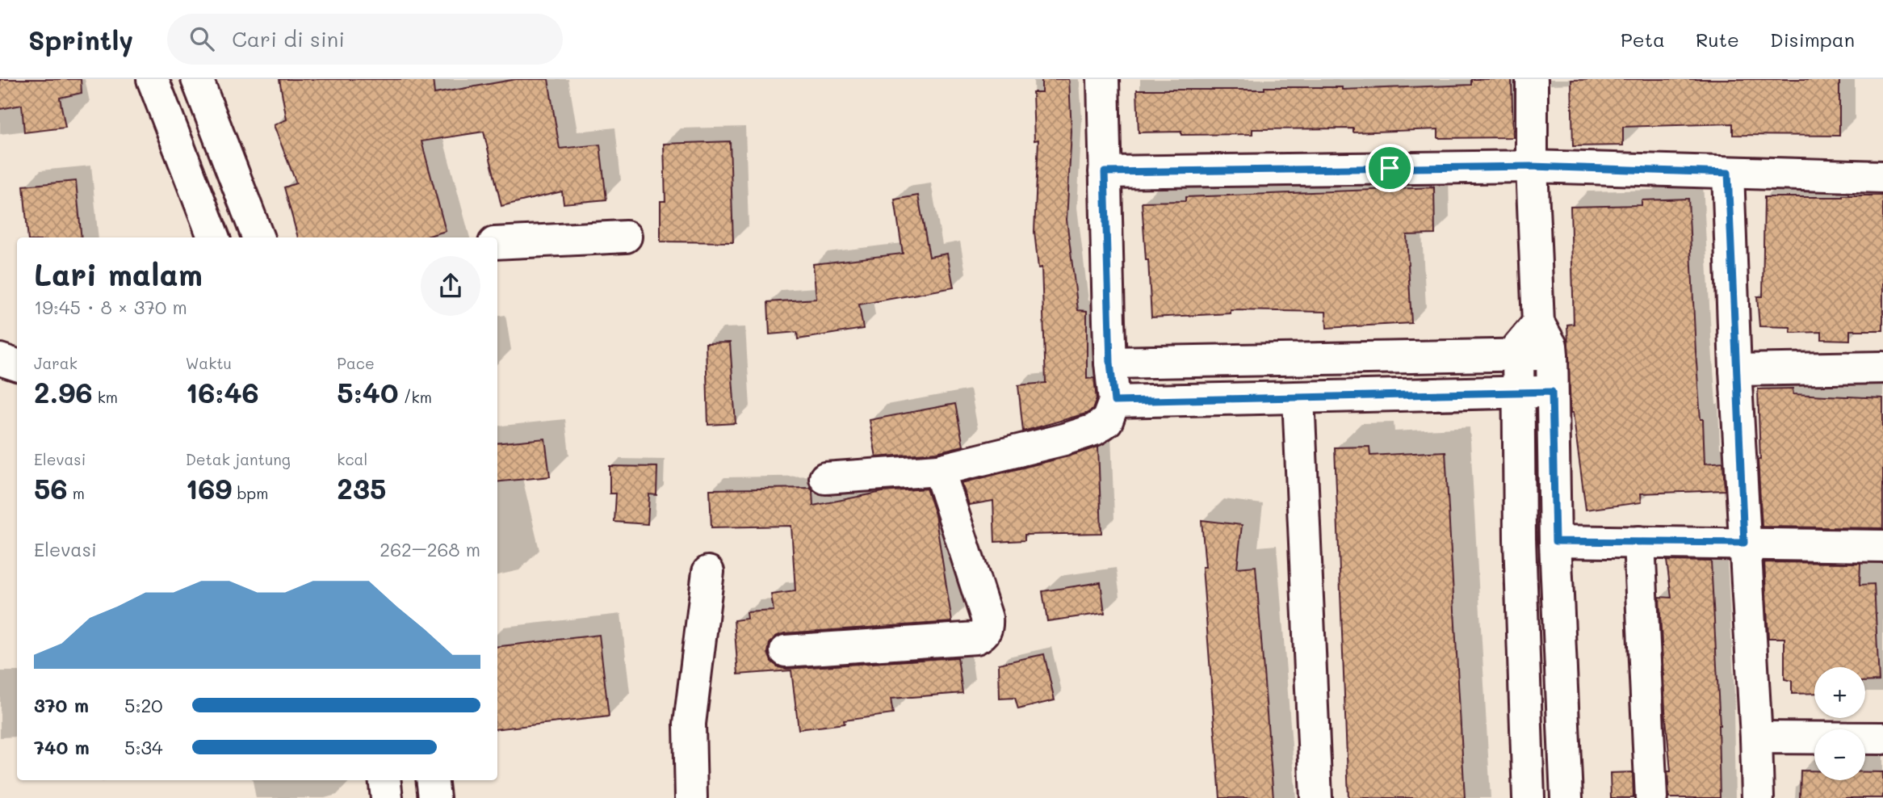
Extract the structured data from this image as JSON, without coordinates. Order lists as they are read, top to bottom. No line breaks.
{"page":{"header":"Sprintly","search":"Cari di sini","nav":["Peta","Rute","Disimpan"],"heading":["Lari malam","19:45 · 8 × 370 m"],"stats":[["Jarak","2.96 km"],["Waktu","16:46"],["Pace","5:40 /km"],["Elevasi","56 m"],["Detak jantung","169 bpm"],["kcal","235"]],"chart":["Elevasi","262–268 m"],"map_buttons":["+","−"],"list":[{"name":"370 m","note":"5:20"},{"name":"740 m","note":"5:34"}]}}
